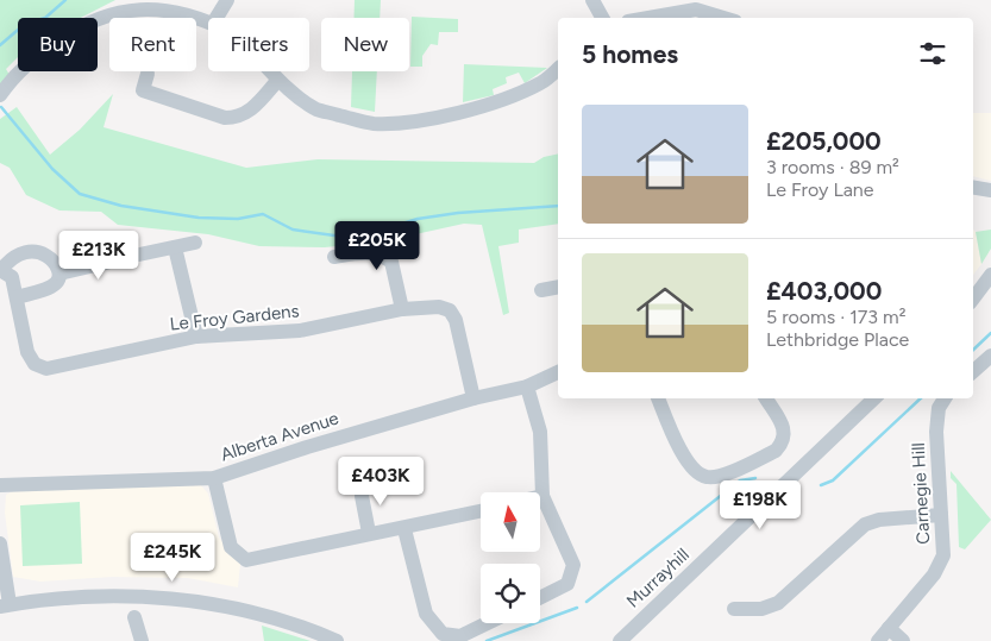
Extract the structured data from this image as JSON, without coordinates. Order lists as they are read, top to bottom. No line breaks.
{"streets":{"street":["Le Froy Gardens","Alberta Avenue","Carnegie Hill","Murrayhill"]},"crossings":[["Le Froy Gardens","Alberta Avenue"]],"north":"top","page":{"chip":["Buy","Rent","Filters","New"],"heading":"5 homes","list":[{"name":"£205,000","note":"3 rooms · 89 m² · Le Froy Lane"},{"name":"£403,000","note":"5 rooms · 173 m² · Lethbridge Place"}],"price":["£205K","£213K","£403K","£198K","£245K"]}}
